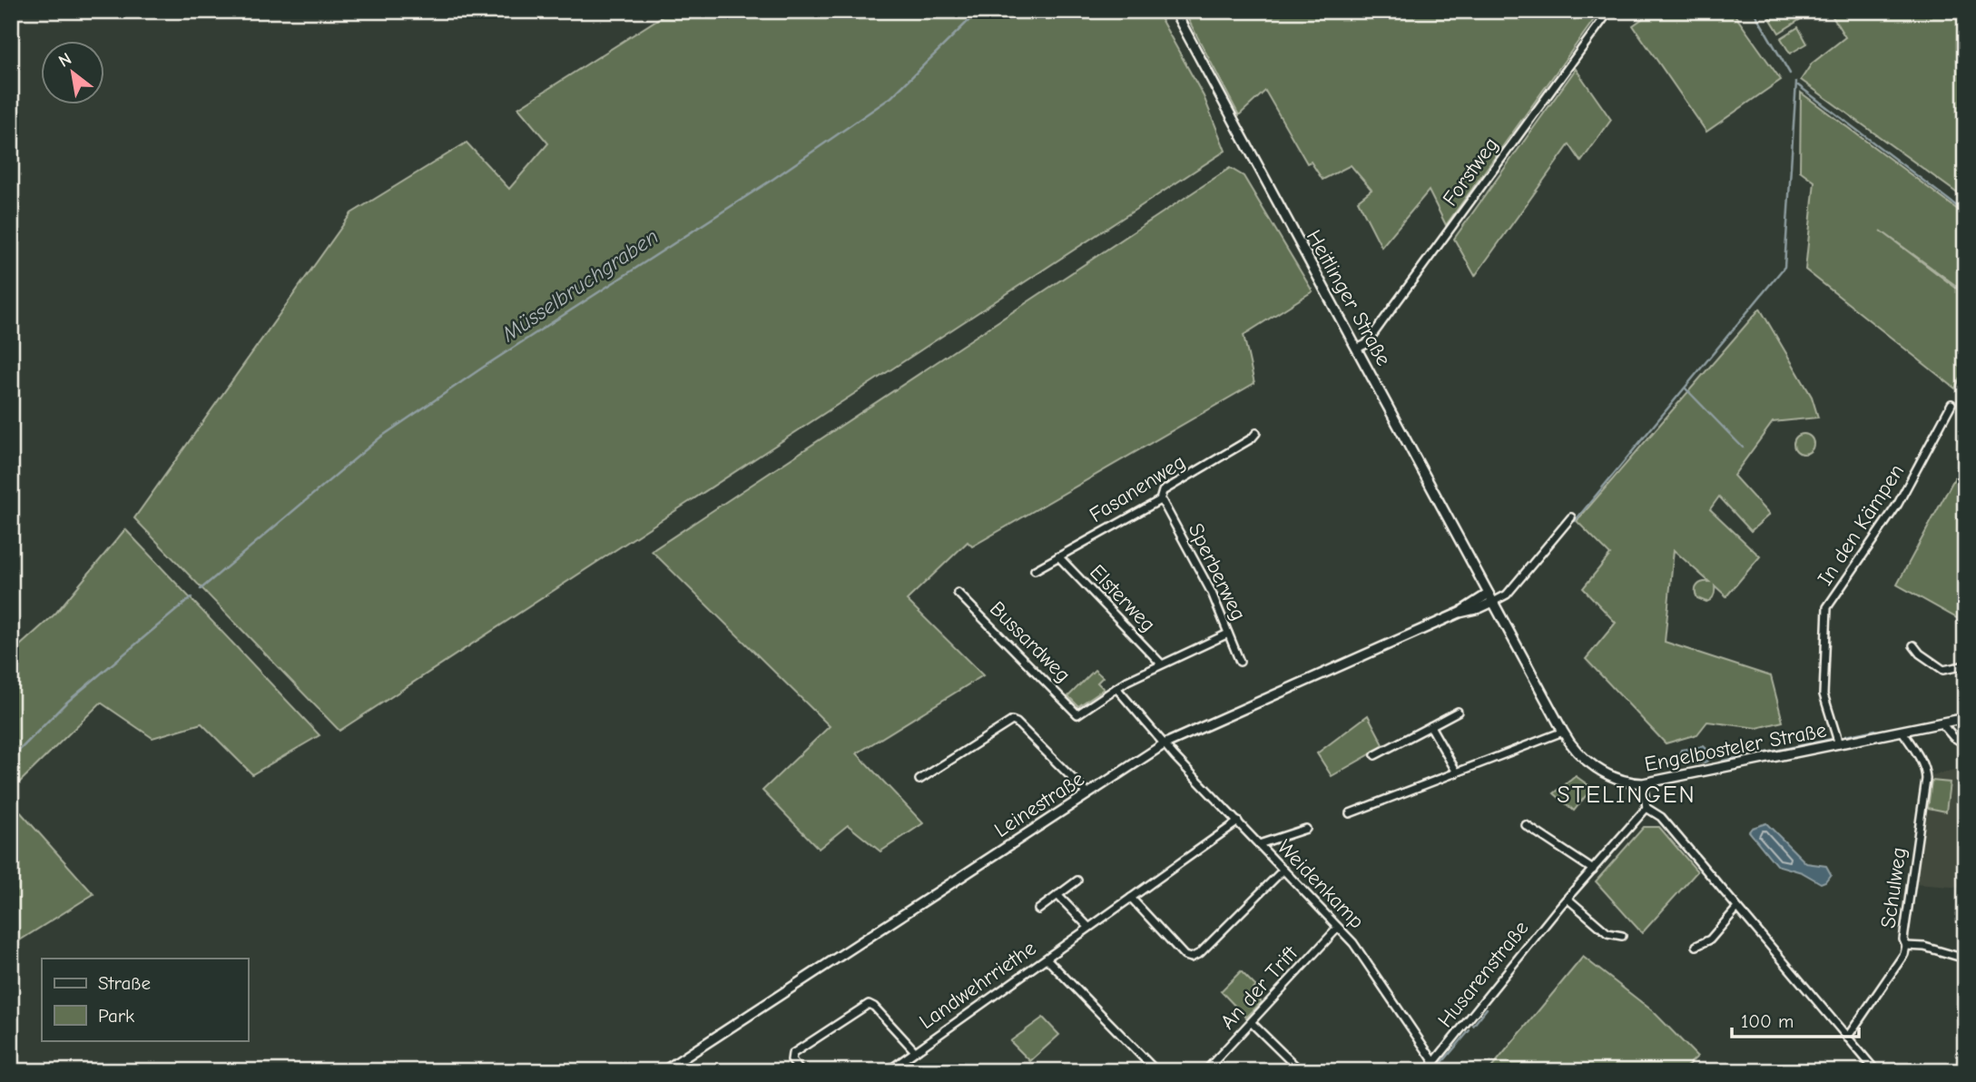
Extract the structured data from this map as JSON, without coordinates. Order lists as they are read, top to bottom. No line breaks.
{"streets":{"street":["Forstweg","Heitlinger Straße","Fasanenweg","In den Kämpen","Sperberweg","Elsterweg","Bussardweg","Engelbosteler Straße","Leinestraße","Weidenkamp","Schulweg","Husarenstraße","Landwehrriethe","An der Trift"]},"crossings":[["Forstweg","Heitlinger Straße"],["Heitlinger Straße","Engelbosteler Straße"],["Heitlinger Straße","Leinestraße"],["Fasanenweg","Sperberweg"],["Fasanenweg","Elsterweg"],["In den Kämpen","Engelbosteler Straße"],["Bussardweg","Weidenkamp"],["Engelbosteler Straße","Leinestraße"],["Engelbosteler Straße","Schulweg"],["Leinestraße","Weidenkamp"],["Weidenkamp","Husarenstraße"],["Weidenkamp","Landwehrriethe"],["Weidenkamp","An der Trift"]],"districts":["STELINGEN"],"water":["Müsselbruchgraben"],"legend":["Straße","Park"],"scale_bar":"100 m","north":"top left"}
